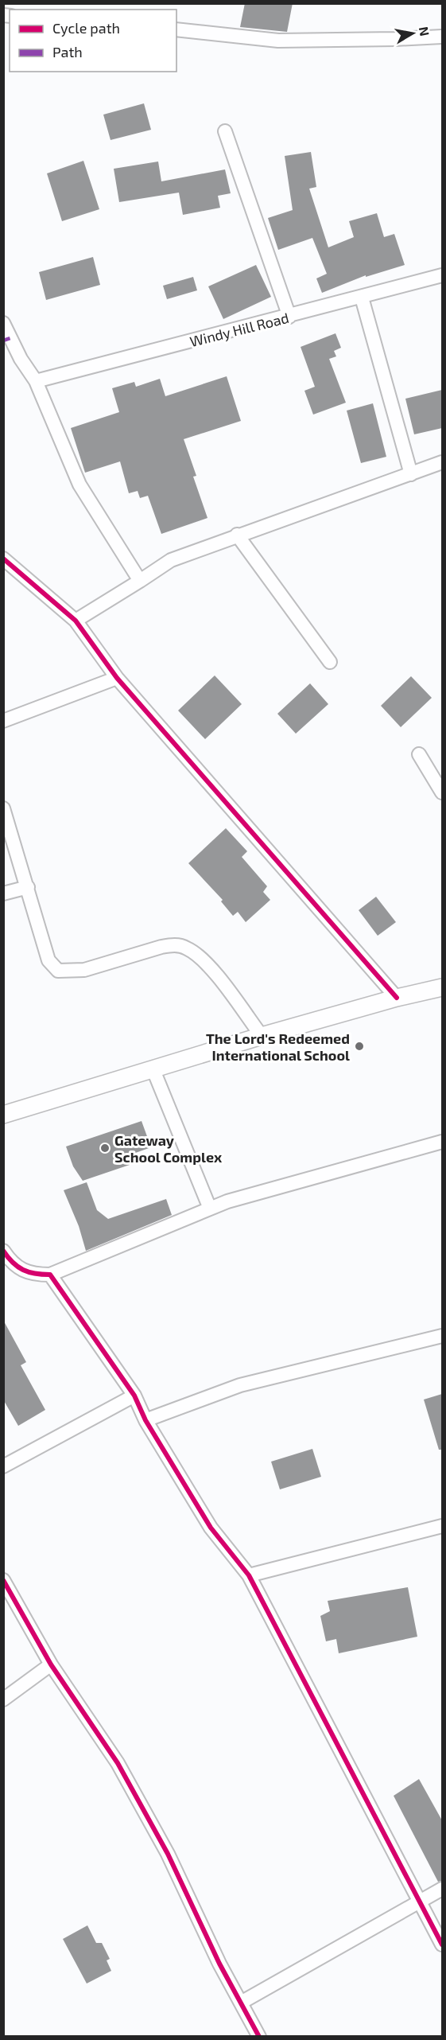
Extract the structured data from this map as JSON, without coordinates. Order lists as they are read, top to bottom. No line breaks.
{"streets":{"street":["Windy Hill Road"]},"places":["The Lord's Redeemed International School","Gateway School Complex"],"legend":["Cycle path","Path"],"north":"right"}
